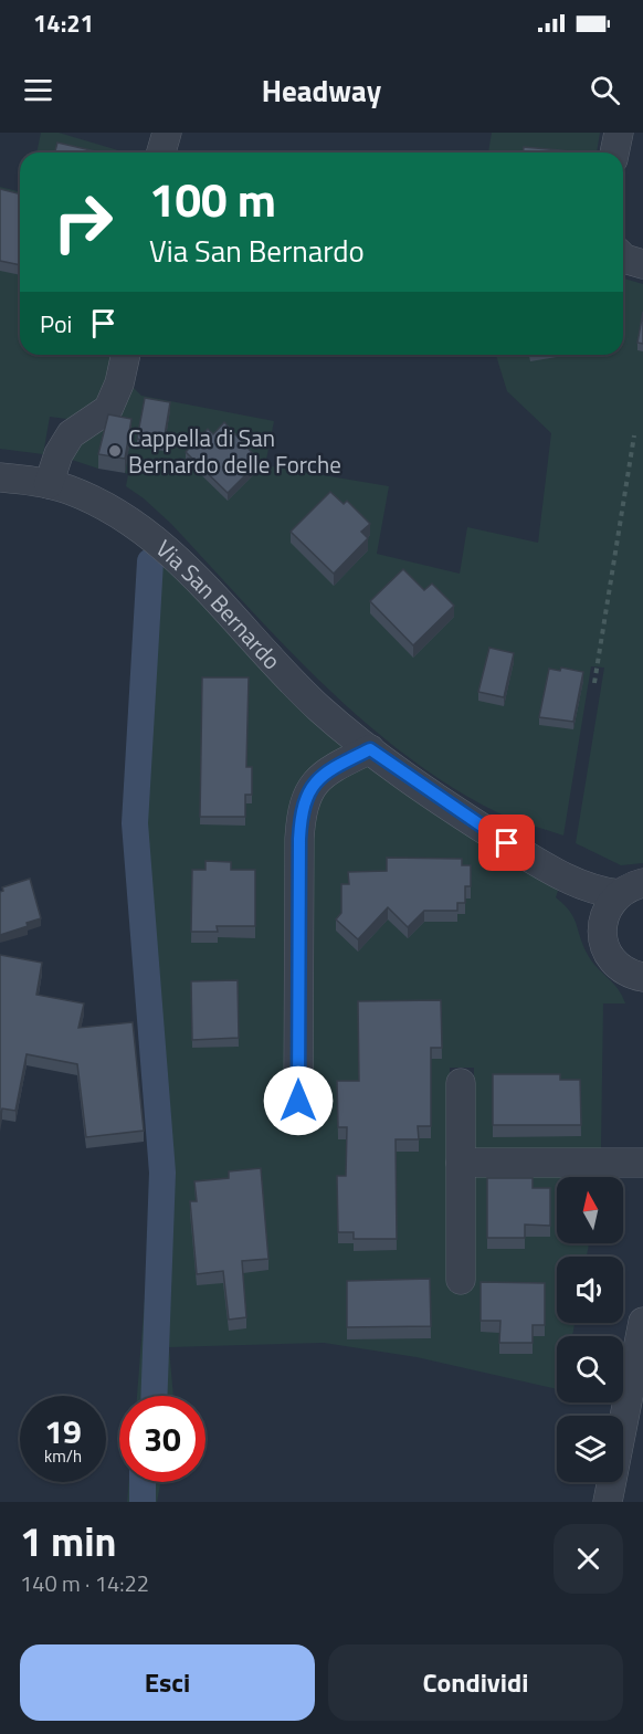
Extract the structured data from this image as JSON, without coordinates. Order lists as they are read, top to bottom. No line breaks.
{"streets":{"street":["Via San Bernardo"]},"places":["Cappella di San Bernardo delle Forche"],"north":"top","page":{"status":"14:21","header":"Headway","turn":["100 m","Via San Bernardo"],"then":"Poi","speed":"19 km/h","limit":"30","heading":["1 min","140 m · 14:22"],"buttons":["Esci","Condividi"]}}
